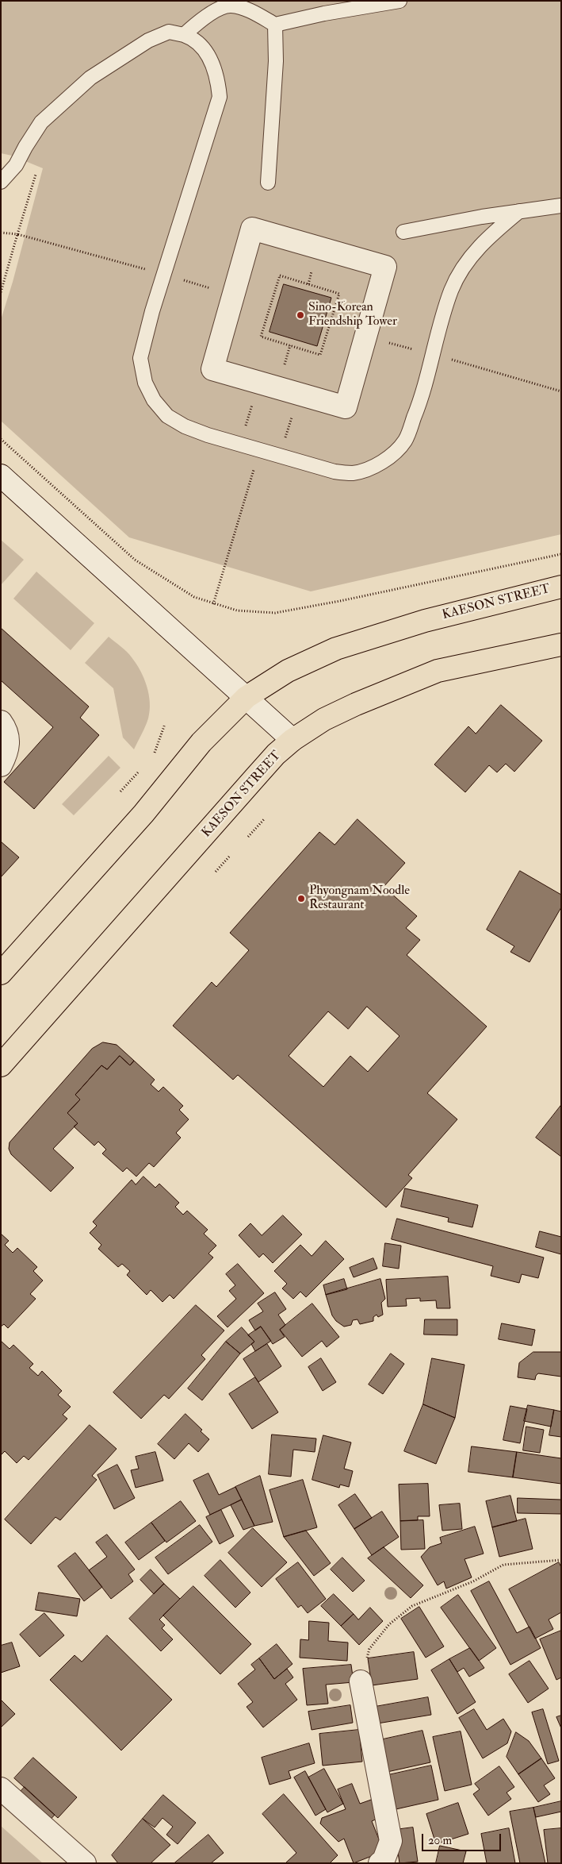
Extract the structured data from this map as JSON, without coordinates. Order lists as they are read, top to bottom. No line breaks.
{"streets":{"main road":["KAESON STREET"]},"places":["Sino-Korean Friendship Tower","Phyongnam Noodle Restaurant"],"scale_bar":"20 m"}
